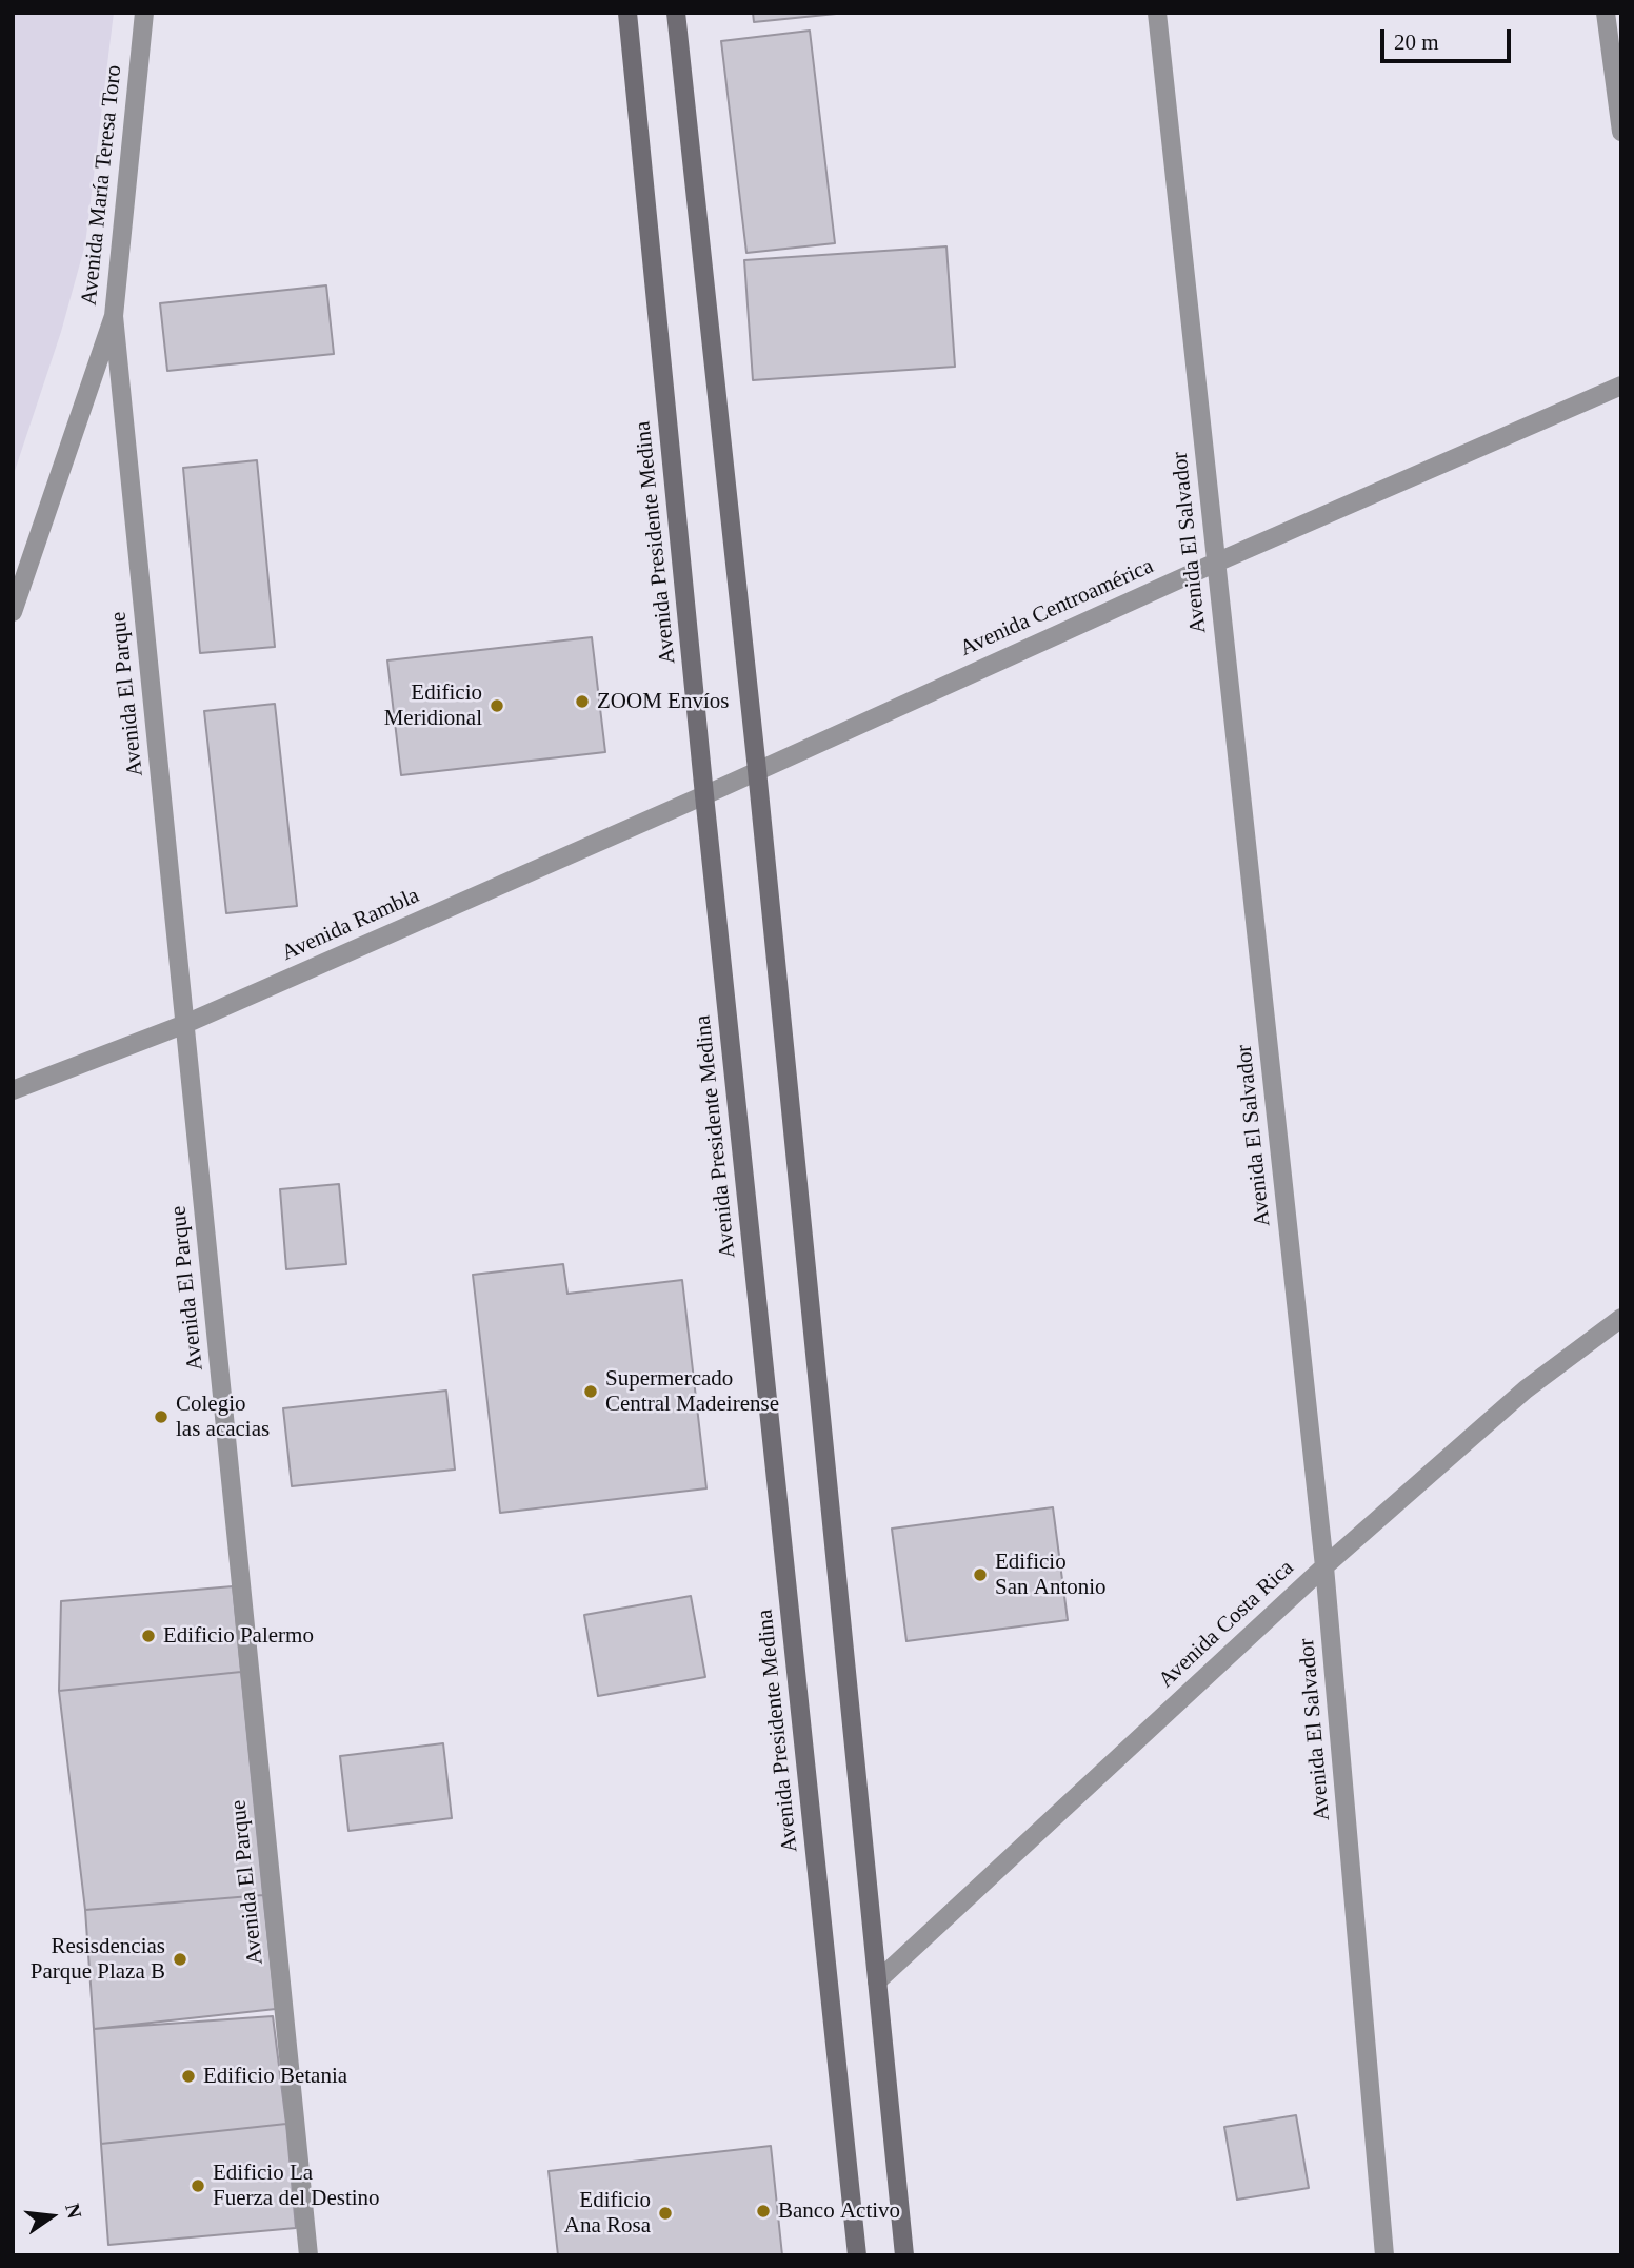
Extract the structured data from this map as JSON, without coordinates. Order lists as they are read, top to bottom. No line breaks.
{"streets":{"street":["Avenida María Teresa Toro","Avenida Presidente Medina","Avenida El Salvador","Avenida Centroamérica","Avenida El Parque","Avenida Rambla","Avenida Costa Rica"]},"crossings":[["Avenida María Teresa Toro","Avenida El Parque"],["Avenida Presidente Medina","Avenida Centroamérica"],["Avenida Presidente Medina","Avenida Rambla"],["Avenida El Salvador","Avenida Centroamérica"],["Avenida El Salvador","Avenida Costa Rica"],["Avenida Centroamérica","Avenida Rambla"],["Avenida El Parque","Avenida Rambla"]],"places":["ZOOM Envíos","Edificio Meridional","Supermercado Central Madeirense","Colegio las acacias","Edificio San Antonio","Edificio Palermo","Resisdencias Parque Plaza B","Edificio Betania","Edificio La Fuerza del Destino","Banco Activo","Edificio Ana Rosa"],"scale_bar":"20 m","north":"right"}
